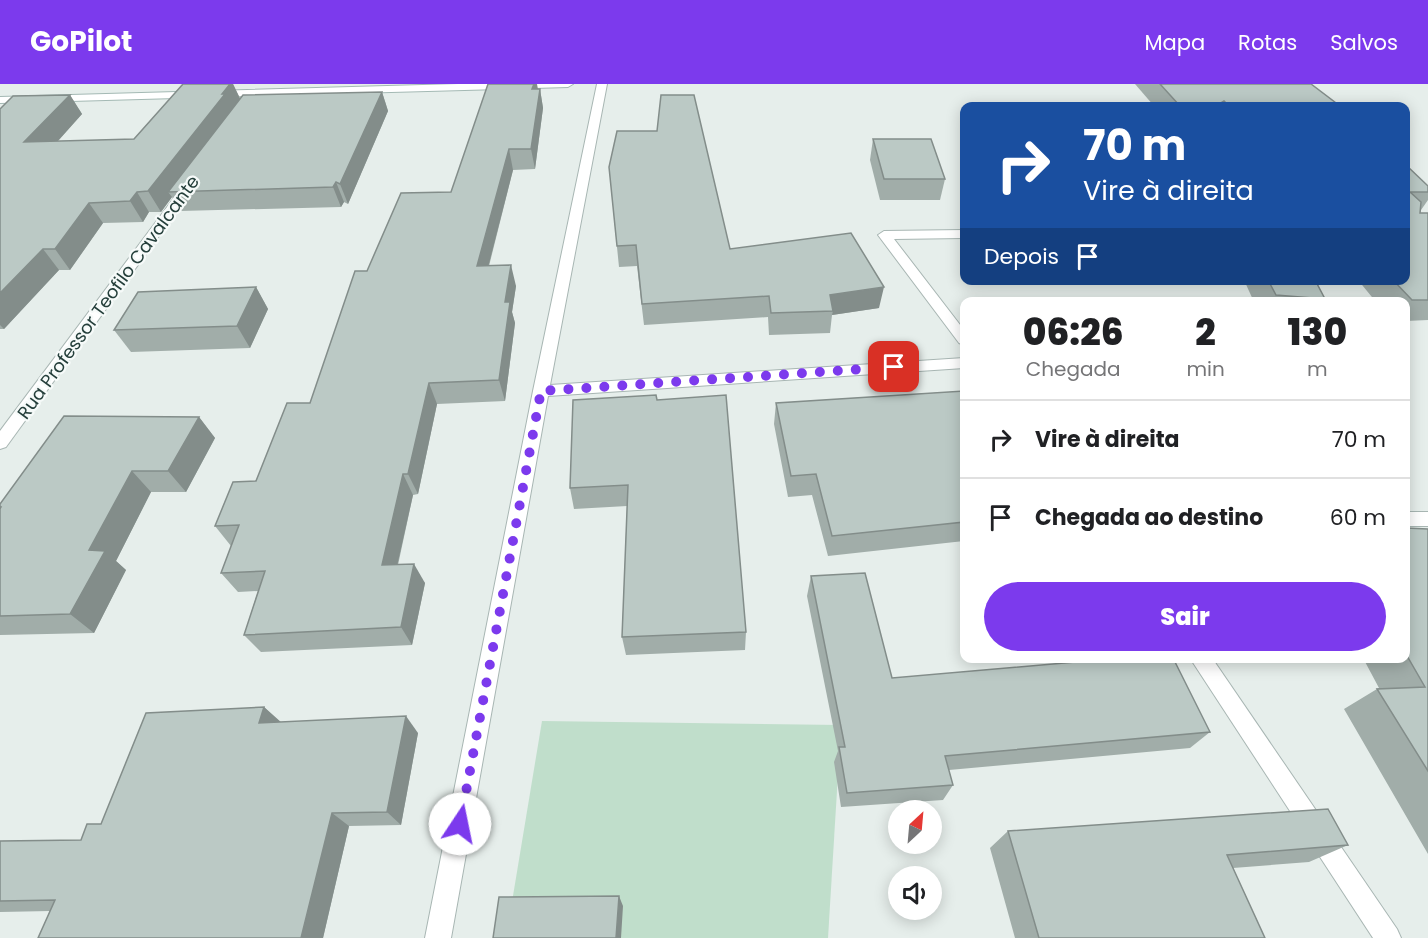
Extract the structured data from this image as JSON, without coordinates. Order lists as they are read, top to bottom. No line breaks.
{"streets":{"street":["Rua Professor Teofilo Cavalcante"]},"north":"top right","page":{"header":"GoPilot","nav":["Mapa","Rotas","Salvos"],"turn":["70 m","Vire à direita"],"then":"Depois","eta":["06:26","Chegada","2","min","130","m"],"list":[{"name":"Vire à direita","value":"70 m"},{"name":"Chegada ao destino","value":"60 m"}],"buttons":"Sair"}}
